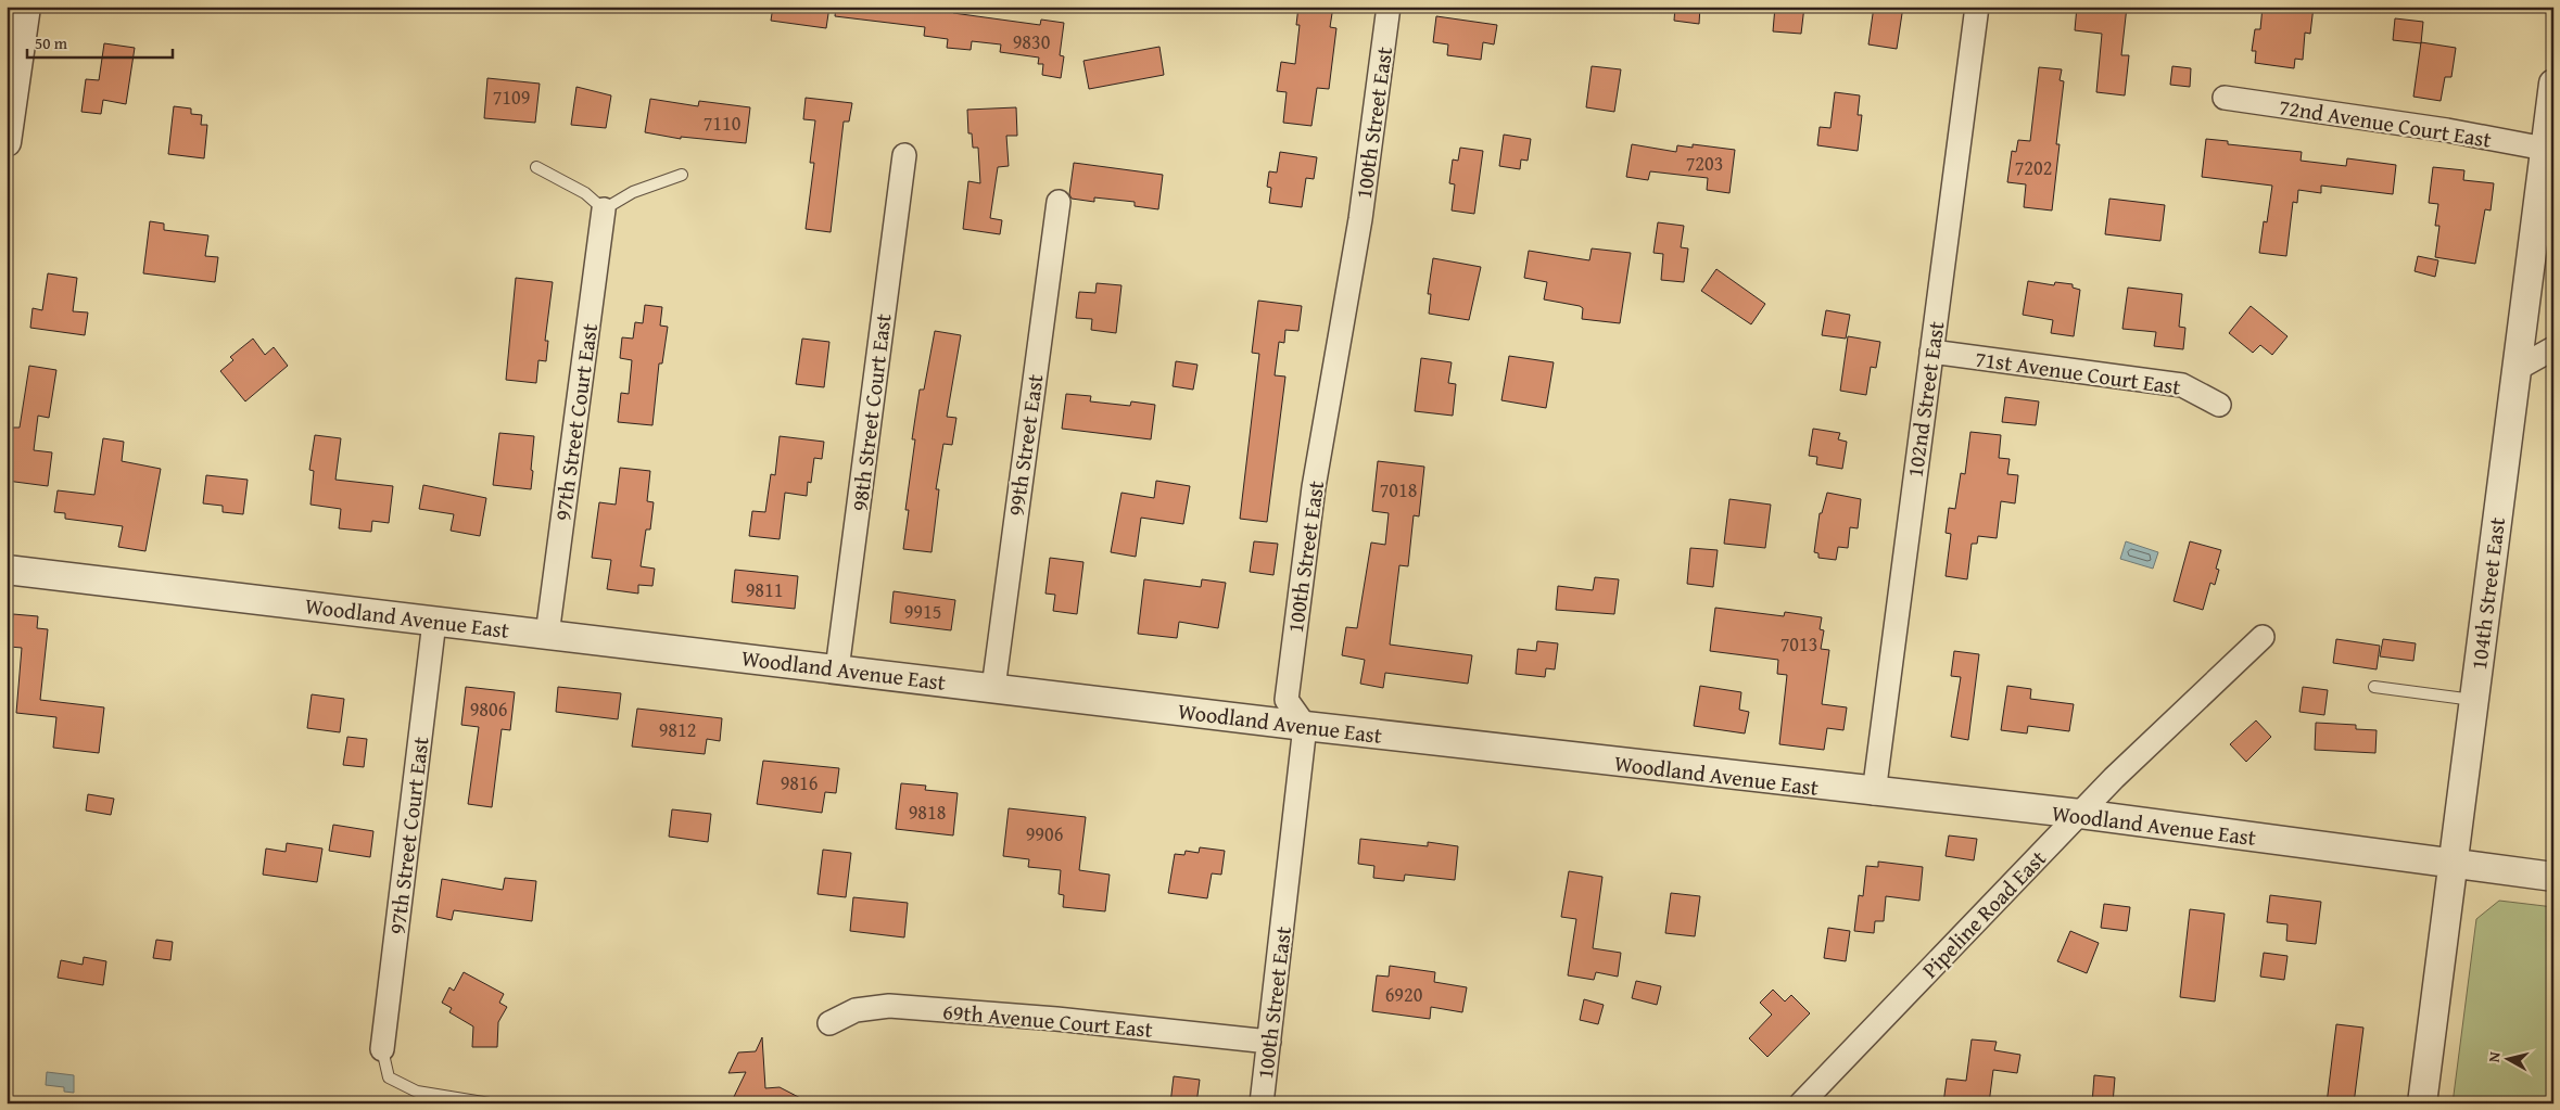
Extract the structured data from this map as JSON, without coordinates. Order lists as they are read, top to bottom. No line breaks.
{"streets":{"street":["100th Street East","72nd Avenue Court East","71st Avenue Court East","102nd Street East","98th Street Court East","97th Street Court East","99th Street East","104th Street East","Woodland Avenue East","Pipeline Road East","69th Avenue Court East"]},"crossings":[["100th Street East","Woodland Avenue East"],["100th Street East","69th Avenue Court East"],["72nd Avenue Court East","104th Street East"],["71st Avenue Court East","102nd Street East"],["102nd Street East","Woodland Avenue East"],["98th Street Court East","Woodland Avenue East"],["97th Street Court East","Woodland Avenue East"],["99th Street East","Woodland Avenue East"],["104th Street East","Woodland Avenue East"],["Woodland Avenue East","Pipeline Road East"]],"house_numbers":["9830","7109","7110","7203","7202","7018","9811","9915","7013","9806","9812","9816","9818","9906","6920"],"scale_bar":"50 m","north":"left"}
